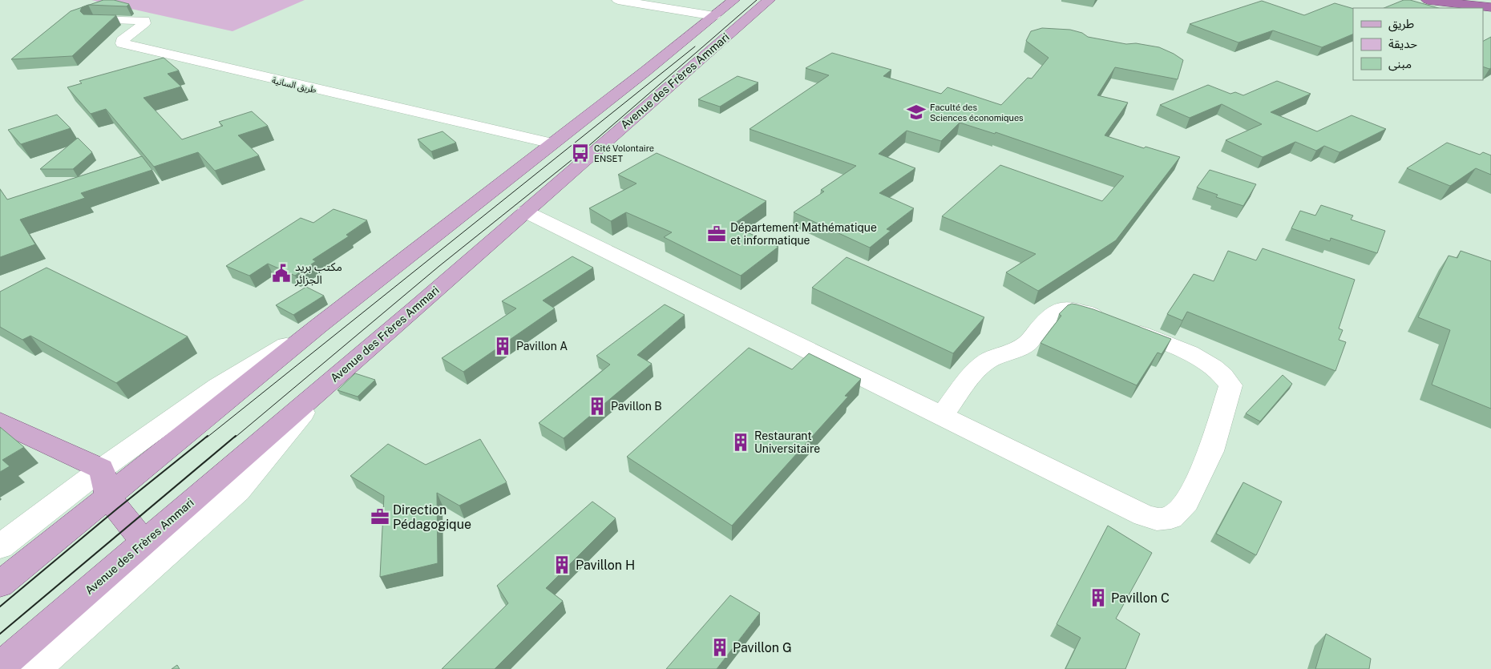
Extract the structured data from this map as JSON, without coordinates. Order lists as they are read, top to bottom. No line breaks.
{"streets":{"main road":["Avenue des Frères Ammari"],"street":["طريق السانية"]},"crossings":[["Avenue des Frères Ammari","طريق السانية"]],"places":{"school or university":["Faculté des Sciences économiques"],"bus stop":["Cité Volontaire ENSET"],"office":["Département Mathématique et informatique","Direction Pédagogique"],"public building":["مكتب بريد الجزائر"],"building":["Pavillon A","Pavillon B","Restaurant Universitaire","Pavillon H","Pavillon C","Pavillon G"]},"legend":["طريق","حديقة","مبنى"]}
